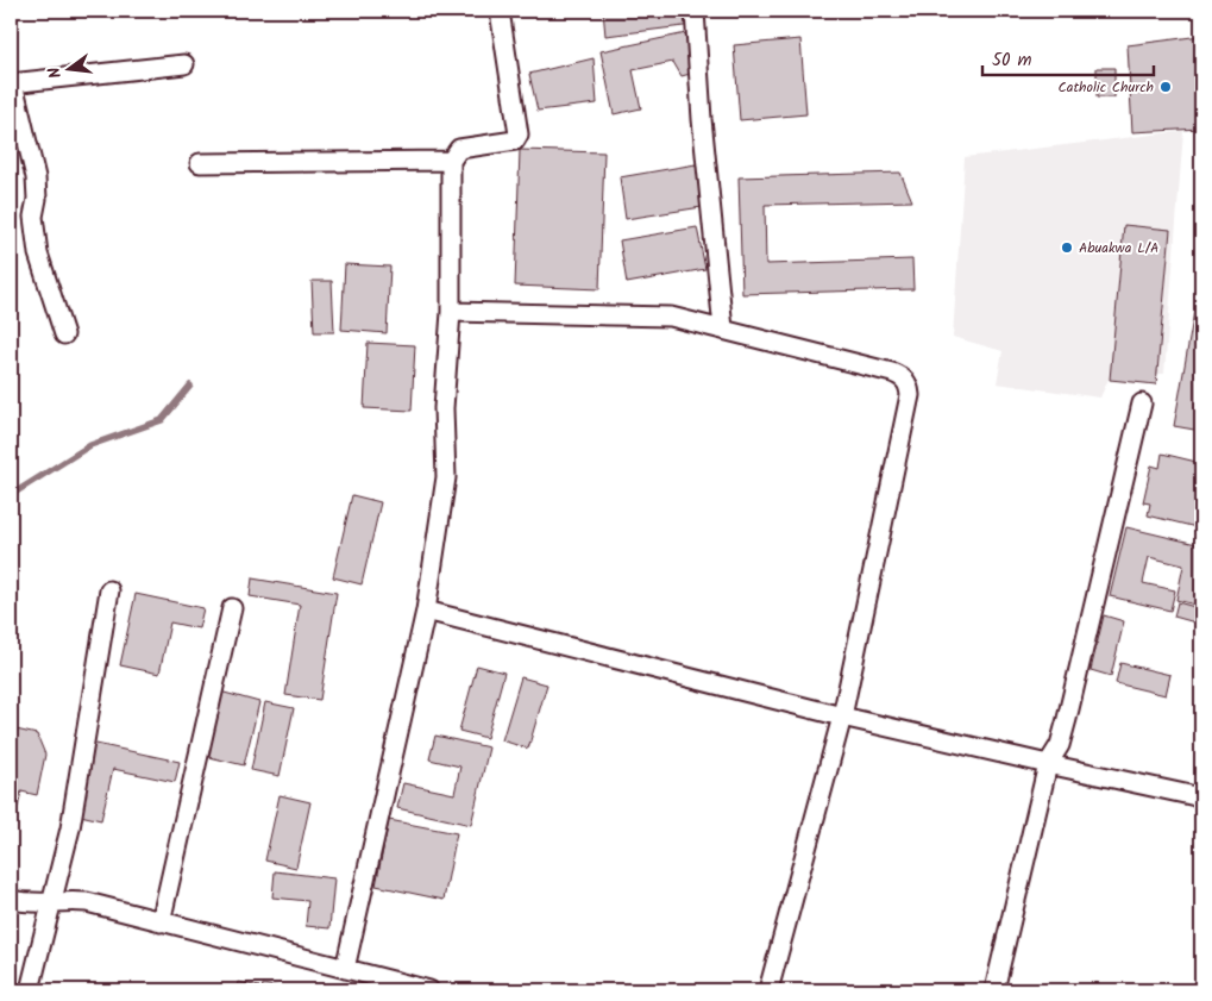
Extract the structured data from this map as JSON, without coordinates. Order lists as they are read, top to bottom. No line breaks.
{"places":["Catholic Church","Abuakwa L/A"],"scale_bar":"50 m","north":"left"}
